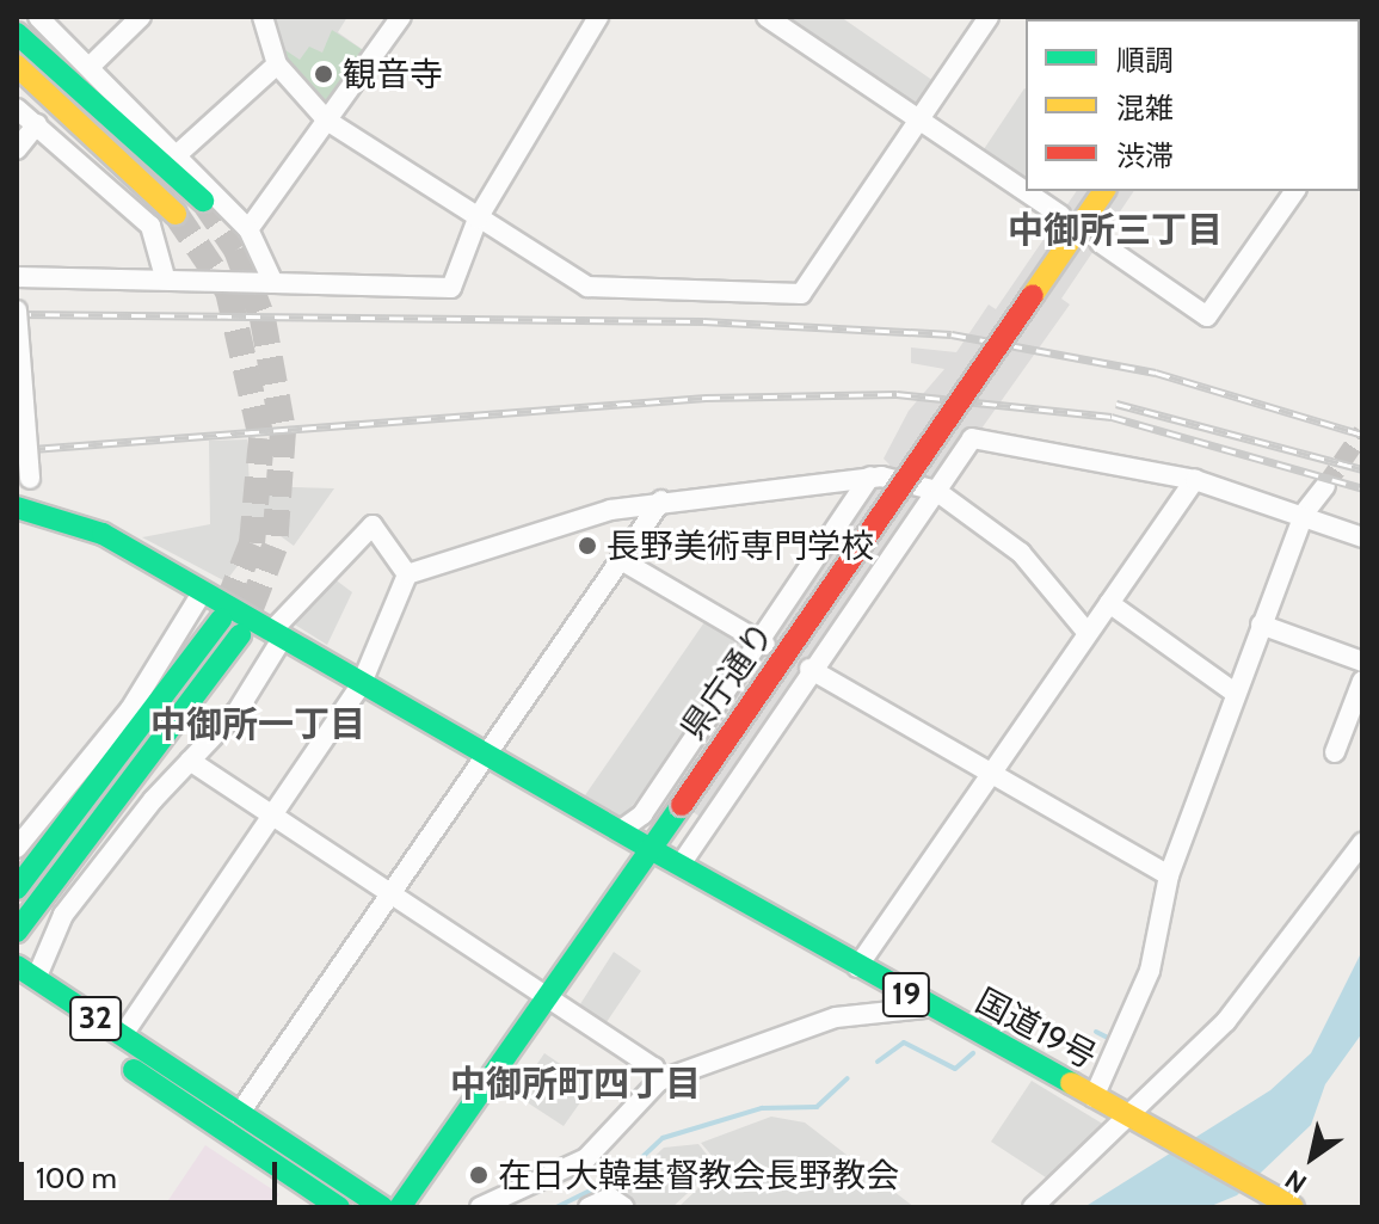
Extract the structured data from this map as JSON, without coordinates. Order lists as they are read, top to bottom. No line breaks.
{"streets":{"main road":["県庁通り","19","32","国道19号"]},"crossings":[["県庁通り","国道19号"]],"districts":["中御所三丁目","中御所一丁目","中御所町四丁目"],"places":["観音寺","長野美術専門学校","在日大韓基督教会長野教会"],"legend":["順調","混雑","渋滞"],"scale_bar":"100 m","north":"bottom left"}
